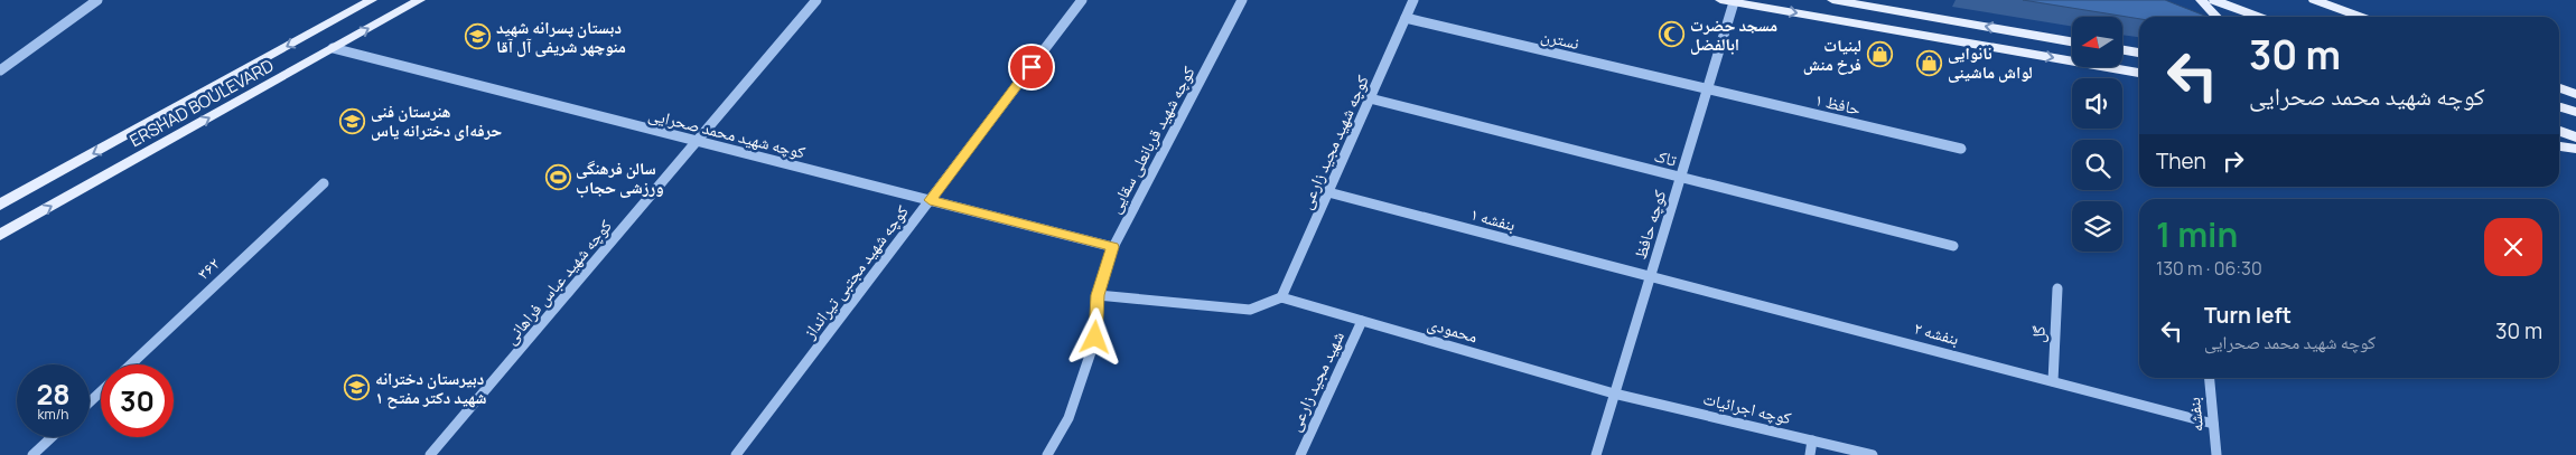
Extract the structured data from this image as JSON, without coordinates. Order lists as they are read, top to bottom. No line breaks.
{"streets":{"main road":["ERSHAD BOULEVARD"],"street":["نسترن","حافظ ۱","کوچه شهید محمد صحرایی","کوچه شهید قربانعلی سقایی","کوچه شهید مجید زارعی","تاک","بنفشه ۱","کوچه حافظ","۳۶۲","کوچه شهید مجتبی تیرانداز","کوچه شهید عباس فراهانی","محمودی","بنفشه ۲","گل","شهید مجید زارعی","کوچه اجرائیات","بنفشه"]},"crossings":[["نسترن","حافظ ۱"],["نسترن","کوچه شهید مجید زارعی"],["نسترن","کوچه حافظ"],["ERSHAD BOULEVARD","کوچه شهید محمد صحرایی"],["حافظ ۱","کوچه حافظ"],["کوچه شهید محمد صحرایی","کوچه شهید قربانعلی سقایی"],["کوچه شهید محمد صحرایی","کوچه شهید مجتبی تیرانداز"],["کوچه شهید محمد صحرایی","کوچه شهید عباس فراهانی"],["کوچه شهید مجید زارعی","تاک"],["کوچه شهید مجید زارعی","بنفشه ۱"],["کوچه شهید مجید زارعی","محمودی"],["تاک","کوچه حافظ"],["بنفشه ۱","کوچه حافظ"],["بنفشه ۱","بنفشه ۲"],["کوچه حافظ","محمودی"],["کوچه حافظ","بنفشه ۲"],["کوچه حافظ","کوچه اجرائیات"],["محمودی","شهید مجید زارعی"],["محمودی","کوچه اجرائیات"],["بنفشه ۲","گل"],["بنفشه ۲","بنفشه"]],"places":{"mosque":["مسجد حضرت ابالفضل"],"school or university":["دبستان پسرانه شهید منوچهر شریفی آل آقا","هنرستان فنی حرفه‌ای دخترانه یاس","دبیرستان دخترانه شهید دکتر مفتح ۱"],"shop":["لبنیات فرخ منش","نانوایی لواش ماشینی"],"sports":["سالن فرهنگی ورزشی حجاب"]},"north":"left","page":{"turn":["30 m","کوچه شهید محمد صحرایی"],"then":"Then","heading":["1 min","130 m · 06:30"],"list":[{"name":"Turn left","note":"کوچه شهید محمد صحرایی","value":"30 m"}],"speed":"28 km/h","limit":"30"}}
